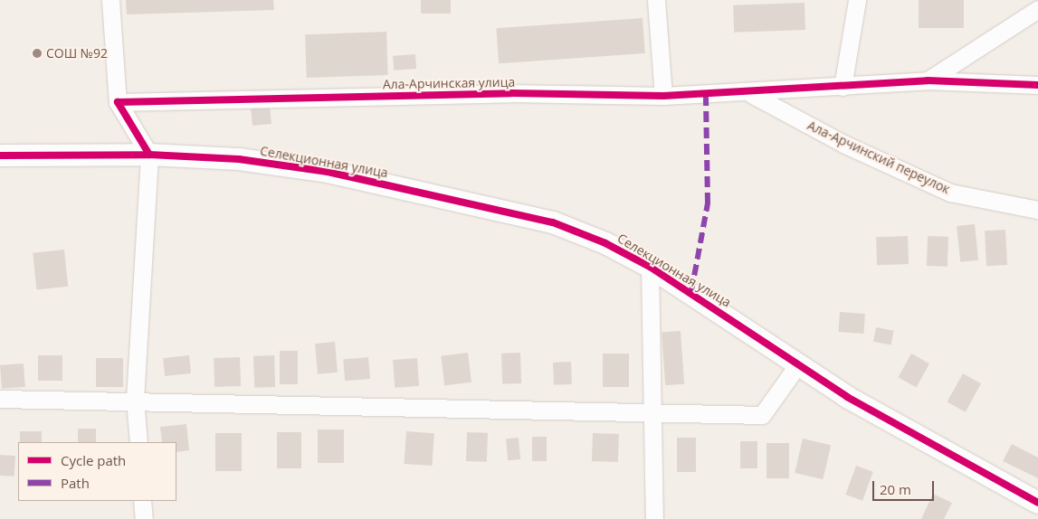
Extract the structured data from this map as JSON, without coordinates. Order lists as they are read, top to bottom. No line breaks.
{"streets":{"street":["Ала-Арчинская улица","Ала-Арчинский переулок","Селекционная улица"]},"crossings":[["Ала-Арчинская улица","Ала-Арчинский переулок"]],"places":["СОШ №92"],"legend":["Cycle path","Path"],"scale_bar":"20 m"}
